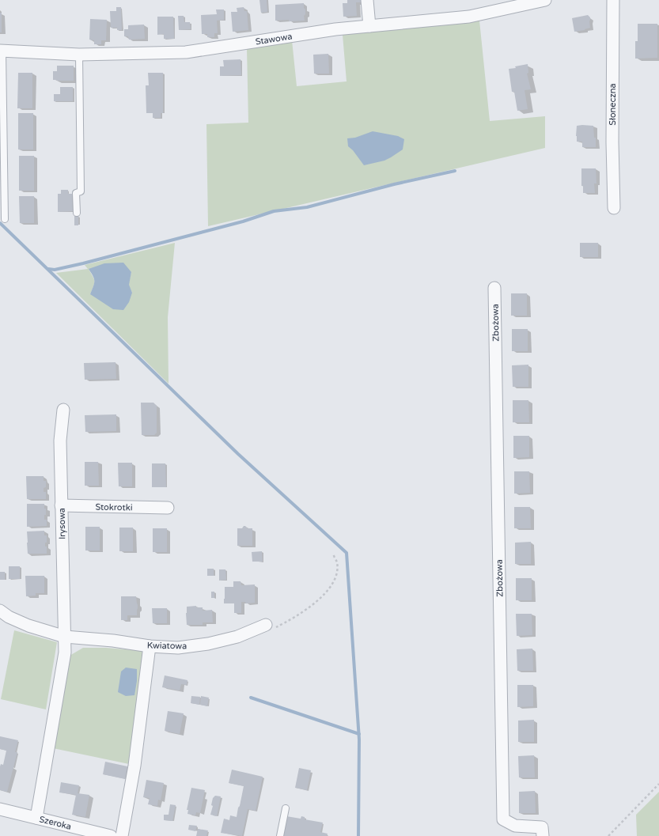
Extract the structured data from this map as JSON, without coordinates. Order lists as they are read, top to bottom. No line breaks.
{"streets":{"street":["Stawowa","Słoneczna","Zbożowa","Stokrotki","Irysowa","Kwiatowa","Szeroka"]},"crossings":[["Stokrotki","Irysowa"],["Irysowa","Kwiatowa"]]}
